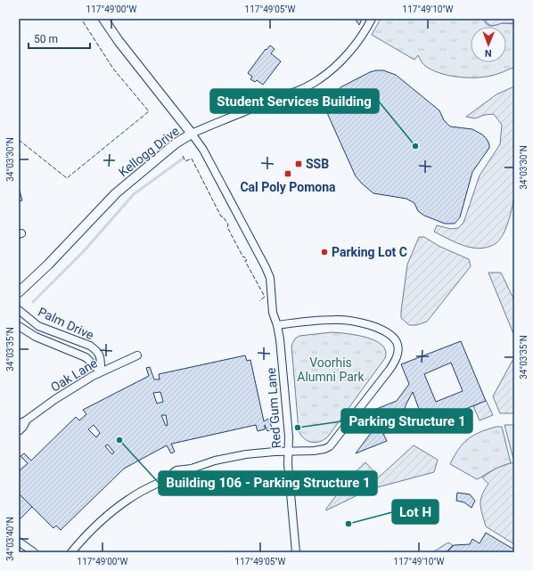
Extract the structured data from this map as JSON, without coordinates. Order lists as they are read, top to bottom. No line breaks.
{"streets":{"street":["Kellogg Drive","Palm Drive","Oak Lane","Red Gum Lane"]},"crossings":[["Kellogg Drive","Red Gum Lane"],["Palm Drive","Oak Lane"]],"parks":["Voorhis Alumni Park"],"places":{"other":["Student Services Building","Parking Lot C","Parking Structure 1","Building 106 - Parking Structure 1","Lot H"],"transit":["SSB","Cal Poly Pomona"]},"scale_bar":"50 m","north":"bottom","coordinates":["117°49'00\"W","117°49'05\"W","117°49'10\"W","34°03'30\"N","34°03'35\"N","34°03'40\"N"]}
